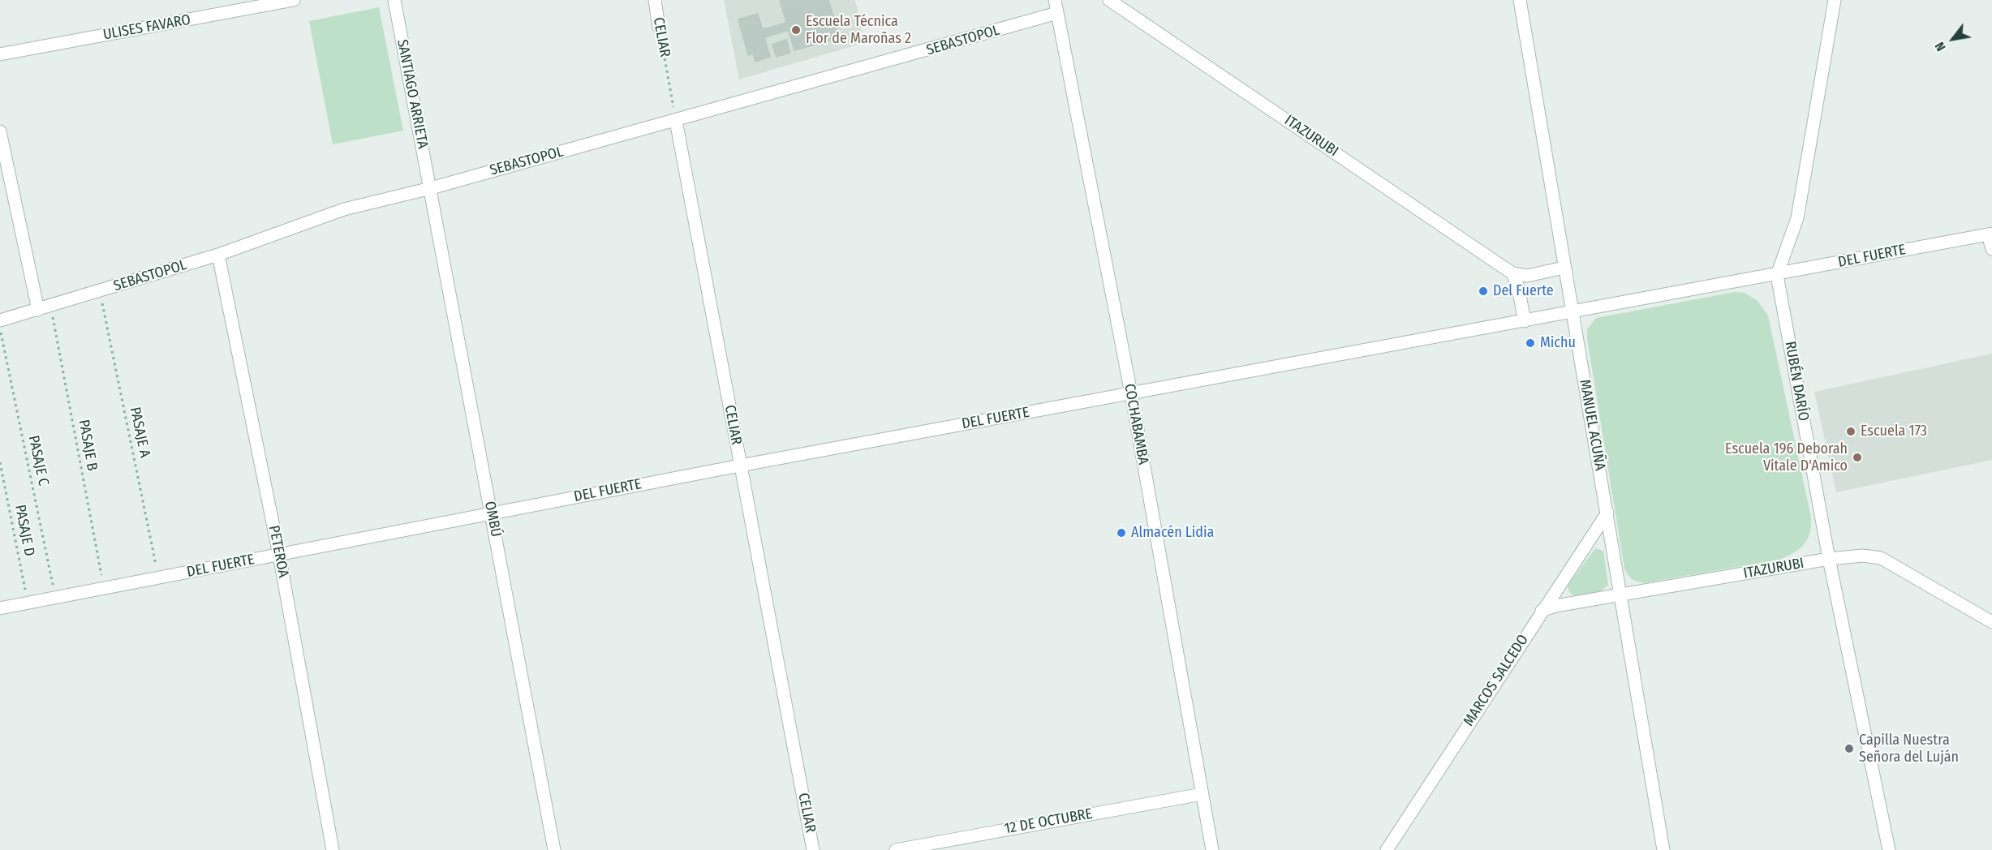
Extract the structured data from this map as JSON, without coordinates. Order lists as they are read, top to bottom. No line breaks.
{"streets":{"street":["ULISES FAVARO","CELIAR","SEBASTOPOL","SANTIAGO ARRIETA","ITAZURUBI","DEL FUERTE","RUBÉN DARÍO","COCHABAMBA","MANUEL ACUÑA","OMBÚ","PETEROA","MARCOS SALCEDO","12 DE OCTUBRE"],"path":["PASAJE A","PASAJE B","PASAJE C","PASAJE D"]},"crossings":[["CELIAR","SEBASTOPOL"],["CELIAR","DEL FUERTE"],["SEBASTOPOL","SANTIAGO ARRIETA"],["SEBASTOPOL","COCHABAMBA"],["SEBASTOPOL","PASAJE A"],["SEBASTOPOL","PASAJE B"],["SEBASTOPOL","OMBÚ"],["SEBASTOPOL","PETEROA"],["SANTIAGO ARRIETA","OMBÚ"],["ITAZURUBI","RUBÉN DARÍO"],["ITAZURUBI","MANUEL ACUÑA"],["ITAZURUBI","MARCOS SALCEDO"],["DEL FUERTE","RUBÉN DARÍO"],["DEL FUERTE","COCHABAMBA"],["DEL FUERTE","MANUEL ACUÑA"],["DEL FUERTE","PASAJE A"],["DEL FUERTE","PASAJE B"],["DEL FUERTE","PASAJE C"],["DEL FUERTE","OMBÚ"],["DEL FUERTE","PASAJE D"],["DEL FUERTE","PETEROA"],["COCHABAMBA","12 DE OCTUBRE"],["MANUEL ACUÑA","MARCOS SALCEDO"]],"places":["Escuela Técnica Flor de Maroñas 2","Del Fuerte","Michu","Escuela 173","Escuela 196 Deborah Vitale D'Amico","Almacén Lidia","Capilla Nuestra Señora del Luján"],"north":"bottom left"}
